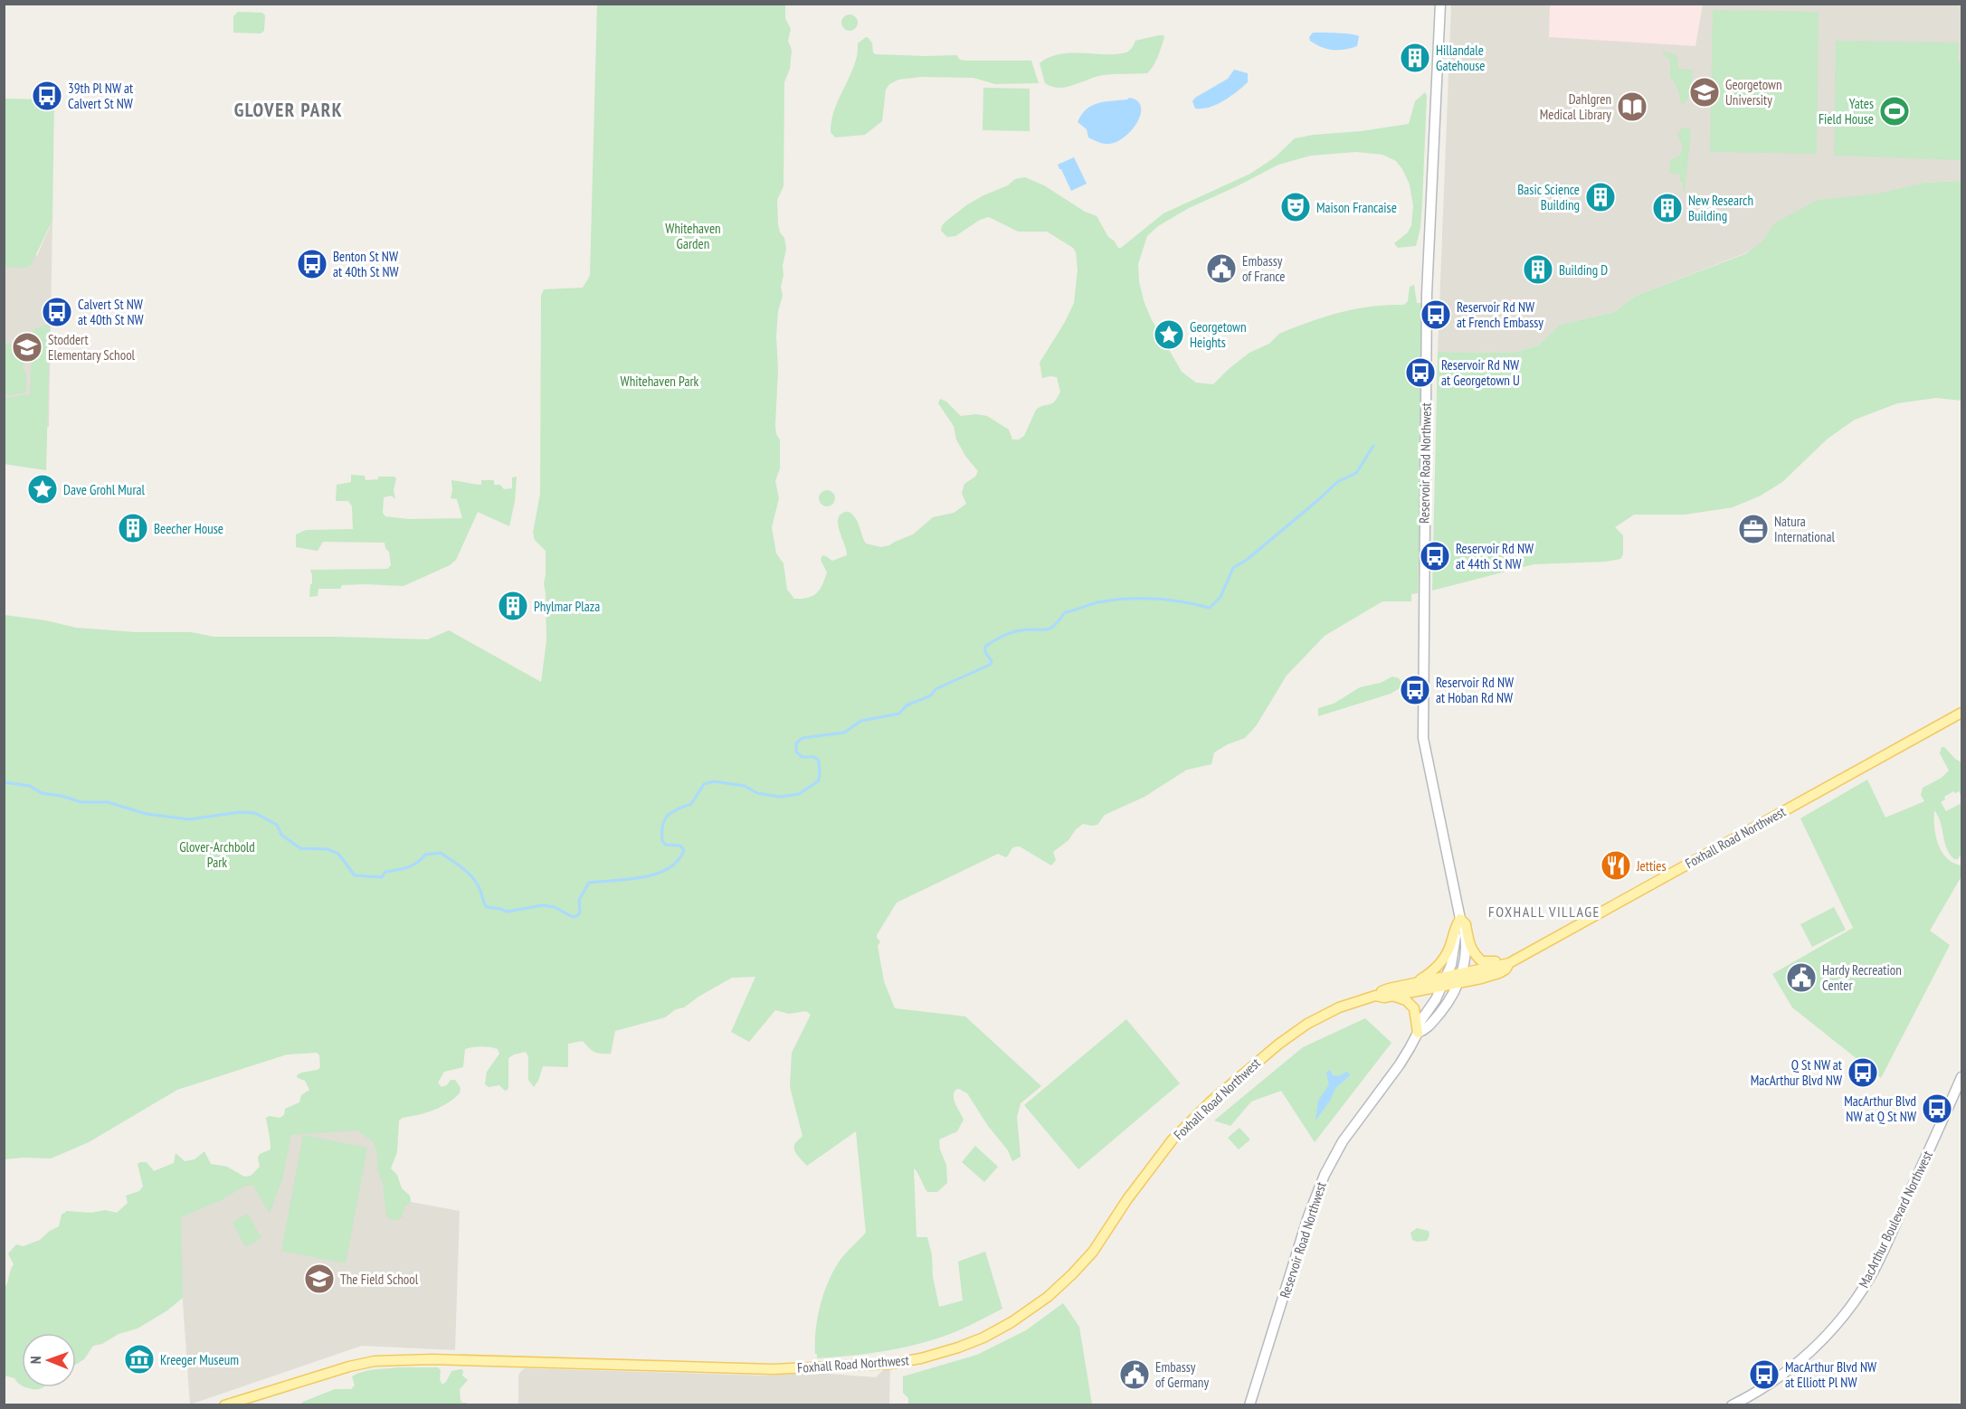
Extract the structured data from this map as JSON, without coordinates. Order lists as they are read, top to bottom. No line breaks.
{"streets":{"main road":["Reservoir Road Northwest","Foxhall Road Northwest","MacArthur Boulevard Northwest"]},"crossings":[["Reservoir Road Northwest","Foxhall Road Northwest"]],"districts":["GLOVER PARK","FOXHALL VILLAGE"],"parks":["Whitehaven Garden","Whitehaven Park","Glover-Archbold Park"],"places":{"building":["Hillandale Gatehouse","Basic Science Building","New Research Building","Building D","Beecher House","Phylmar Plaza"],"school or university":["Georgetown University","Stoddert Elementary School","The Field School"],"bus stop":["39th Pl NW at Calvert St NW","Benton St NW at 40th St NW","Calvert St NW at 40th St NW","Reservoir Rd NW at French Embassy","Reservoir Rd NW at Georgetown U","Reservoir Rd NW at 44th St NW","Reservoir Rd NW at Hoban Rd NW","Q St NW at MacArthur Blvd NW","MacArthur Blvd NW at Q St NW","MacArthur Blvd NW at Elliott Pl NW"],"library":["Dahlgren Medical Library"],"sports":["Yates Field House"],"theatre":["Maison Francaise"],"public building":["Embassy of France","Hardy Recreation Center","Embassy of Germany"],"place":["Georgetown Heights","Dave Grohl Mural"],"office":["Natura International"],"restaurant":["Jetties"],"museum":["Kreeger Museum"]},"north":"left"}
